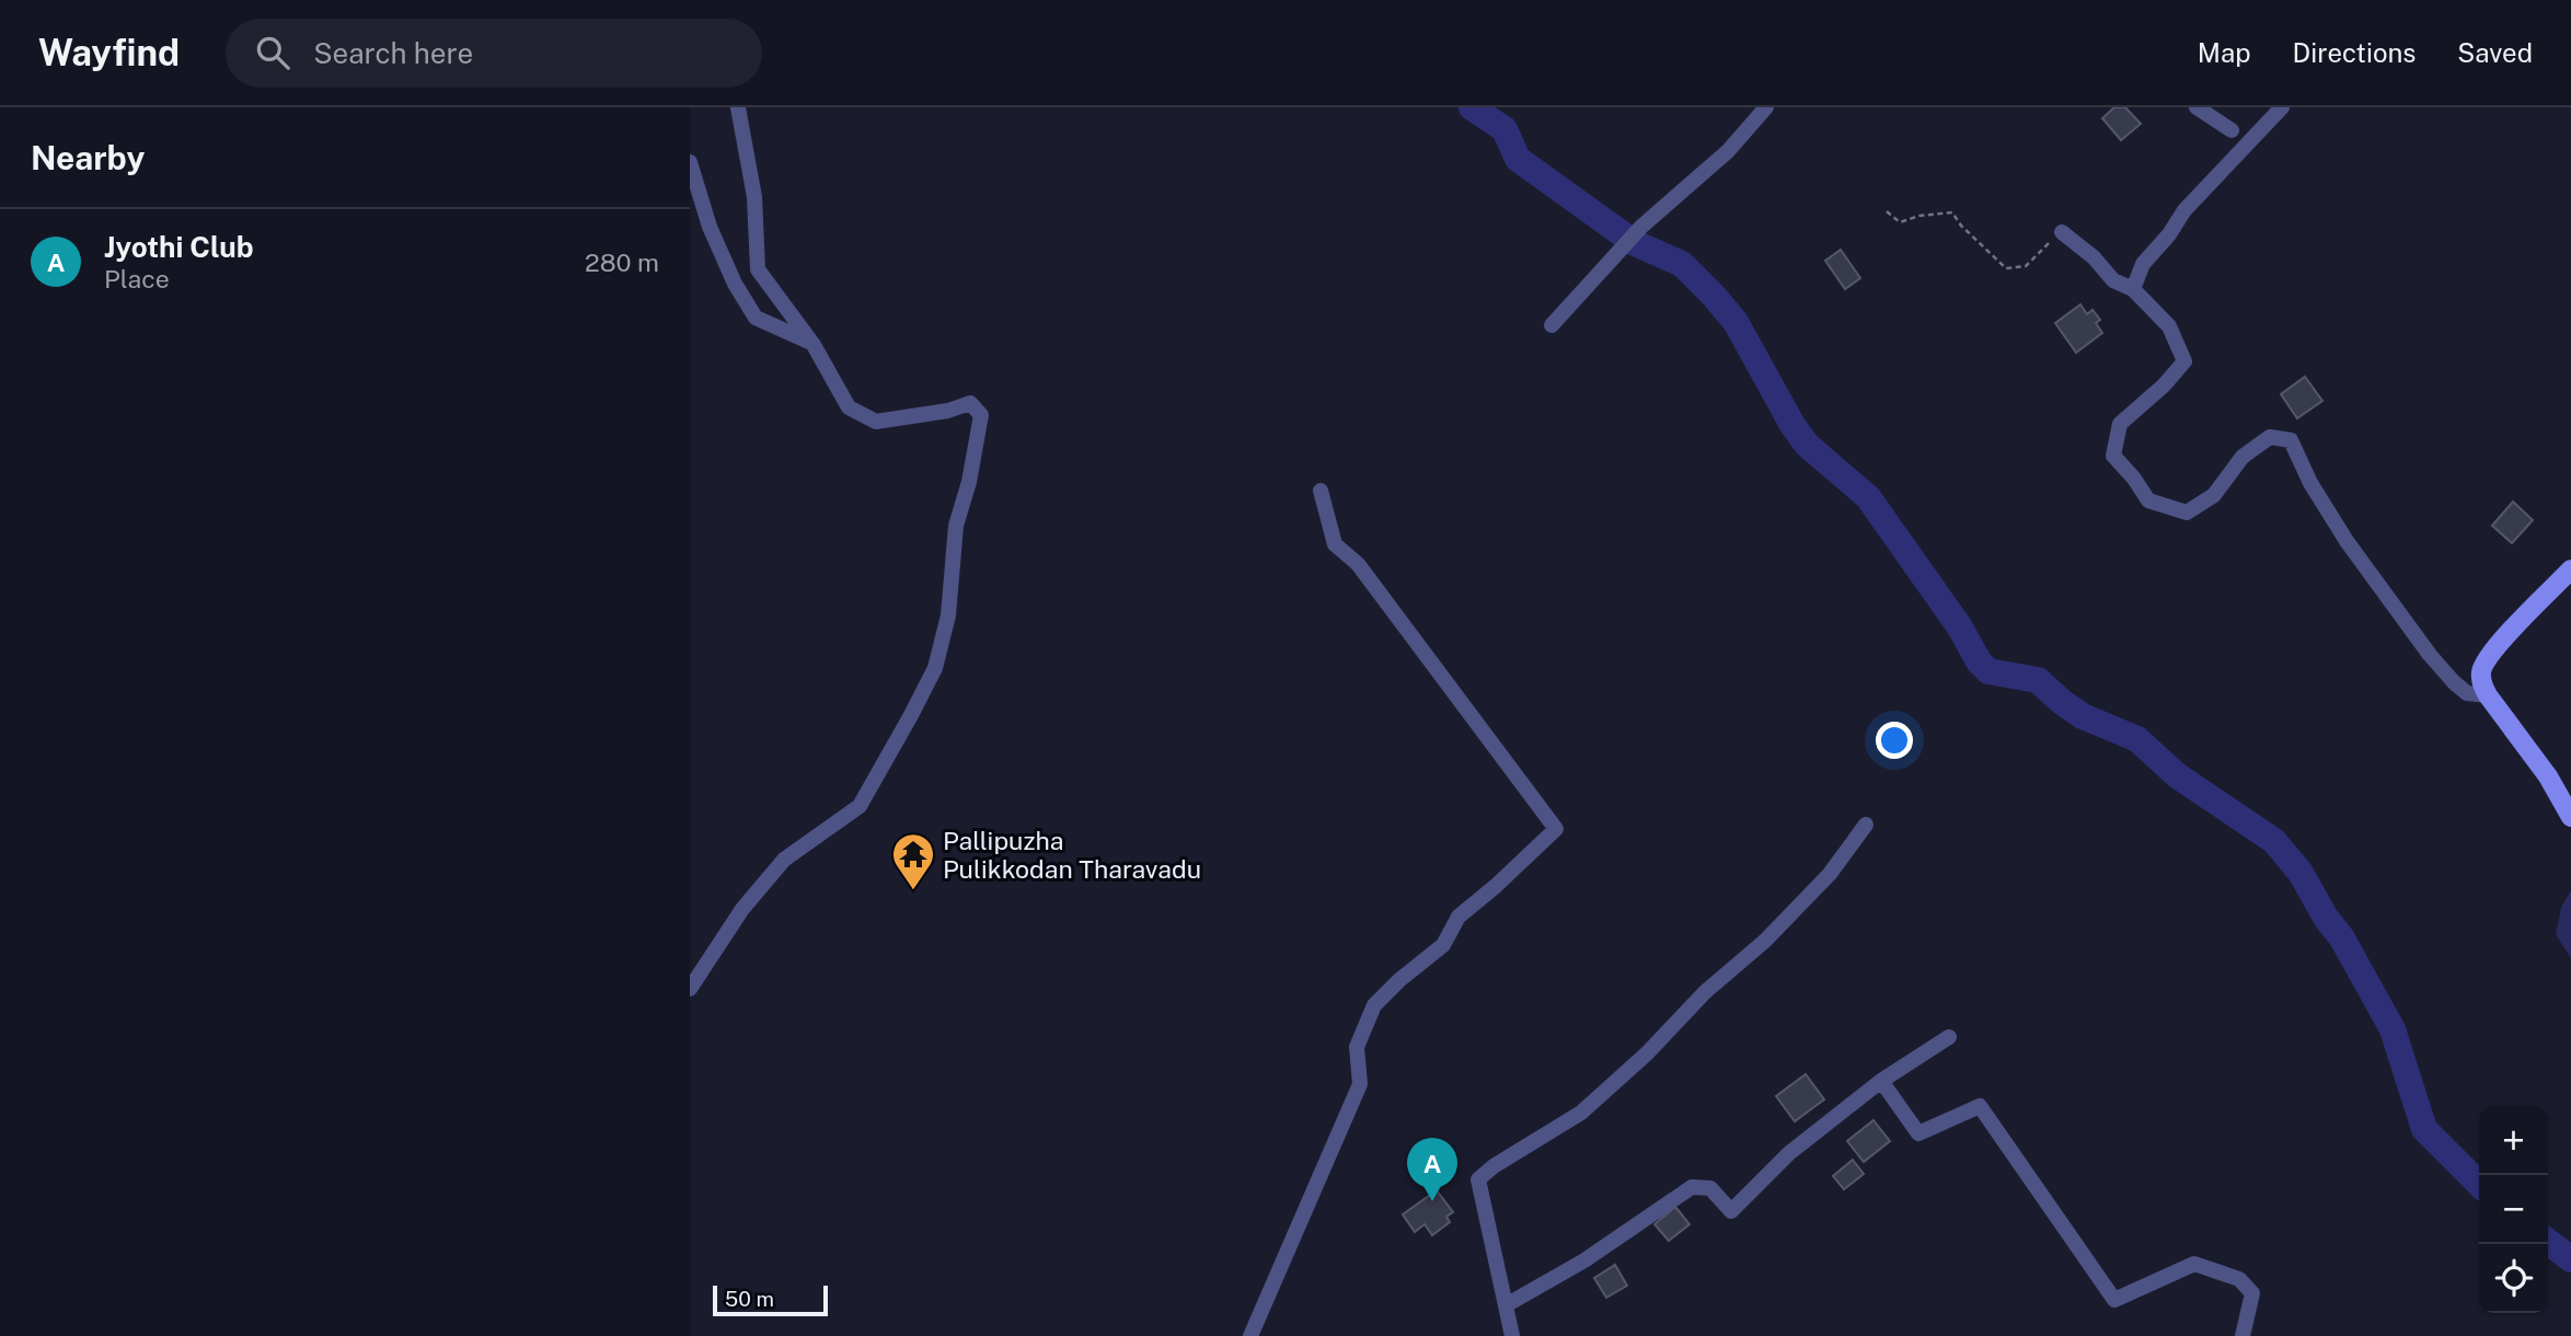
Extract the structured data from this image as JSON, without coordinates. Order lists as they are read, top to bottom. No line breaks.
{"places":{"temple":["Pallipuzha Pulikkodan Tharavadu"]},"scale_bar":"50 m","page":{"header":"Wayfind","search":"Search here","nav":["Map","Directions","Saved"],"heading":"Nearby","list":[{"mark":"A","name":"Jyothi Club","note":"Place","value":"280 m"}],"map_buttons":["+","−"],"pins":"A","scale":"50 m"}}
